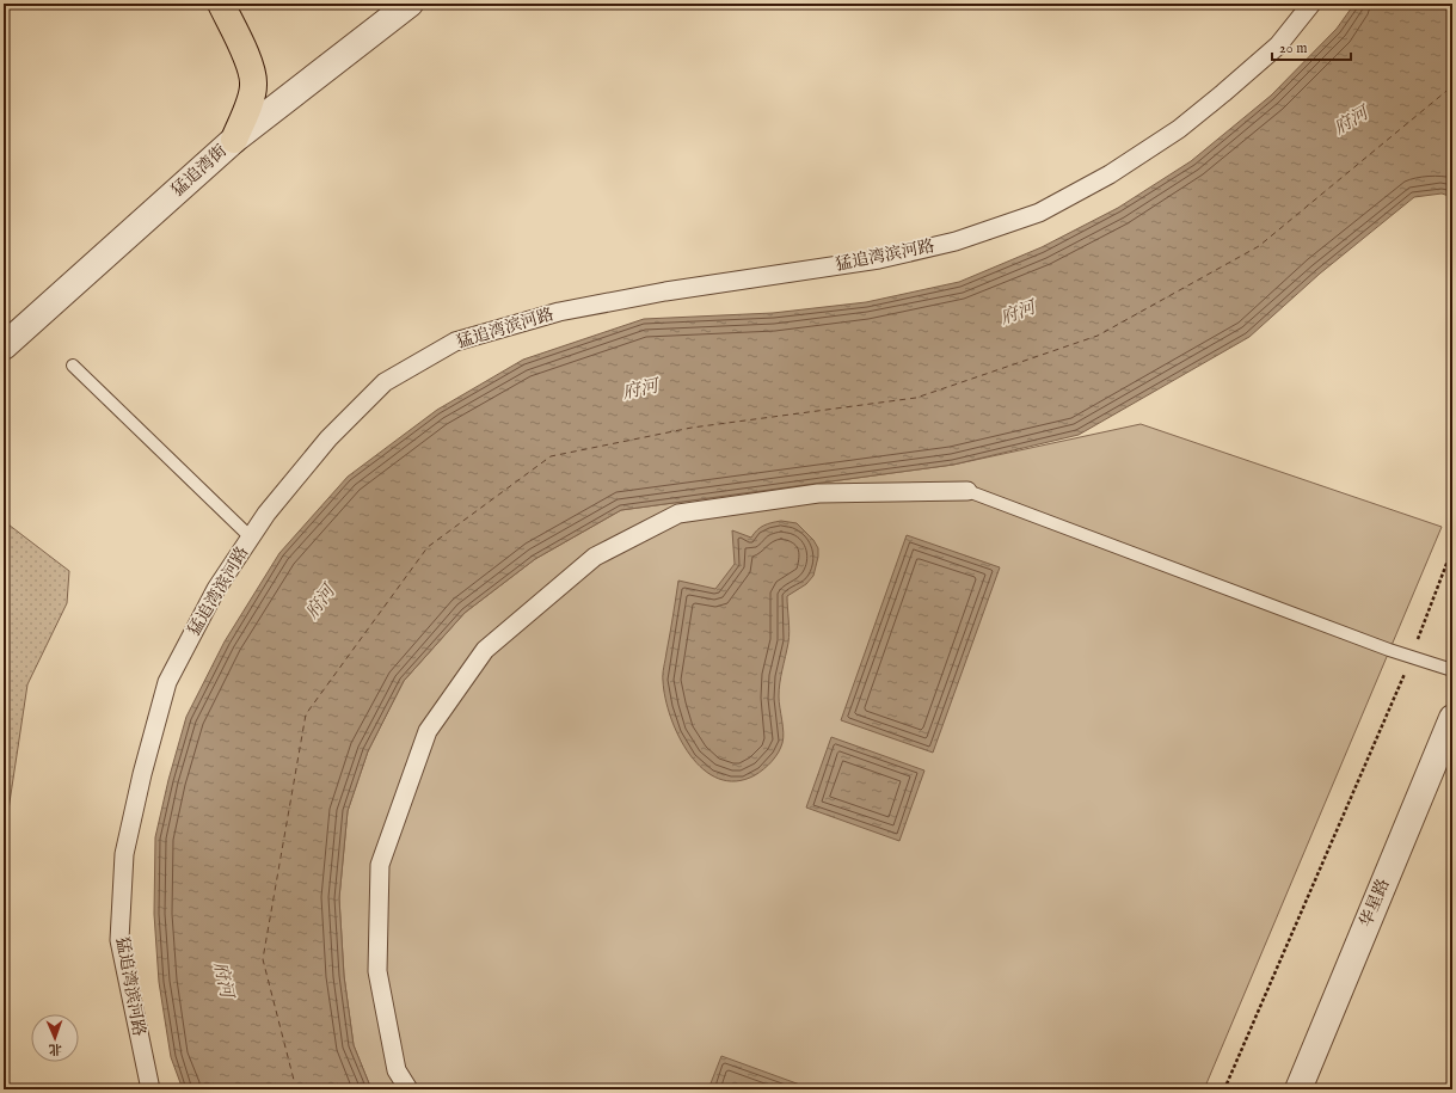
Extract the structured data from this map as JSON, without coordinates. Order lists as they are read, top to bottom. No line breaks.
{"streets":{"street":["猛追湾街","猛追湾滨河路","华星路"]},"water":["府河"],"scale_bar":"20 m","north":"bottom"}
